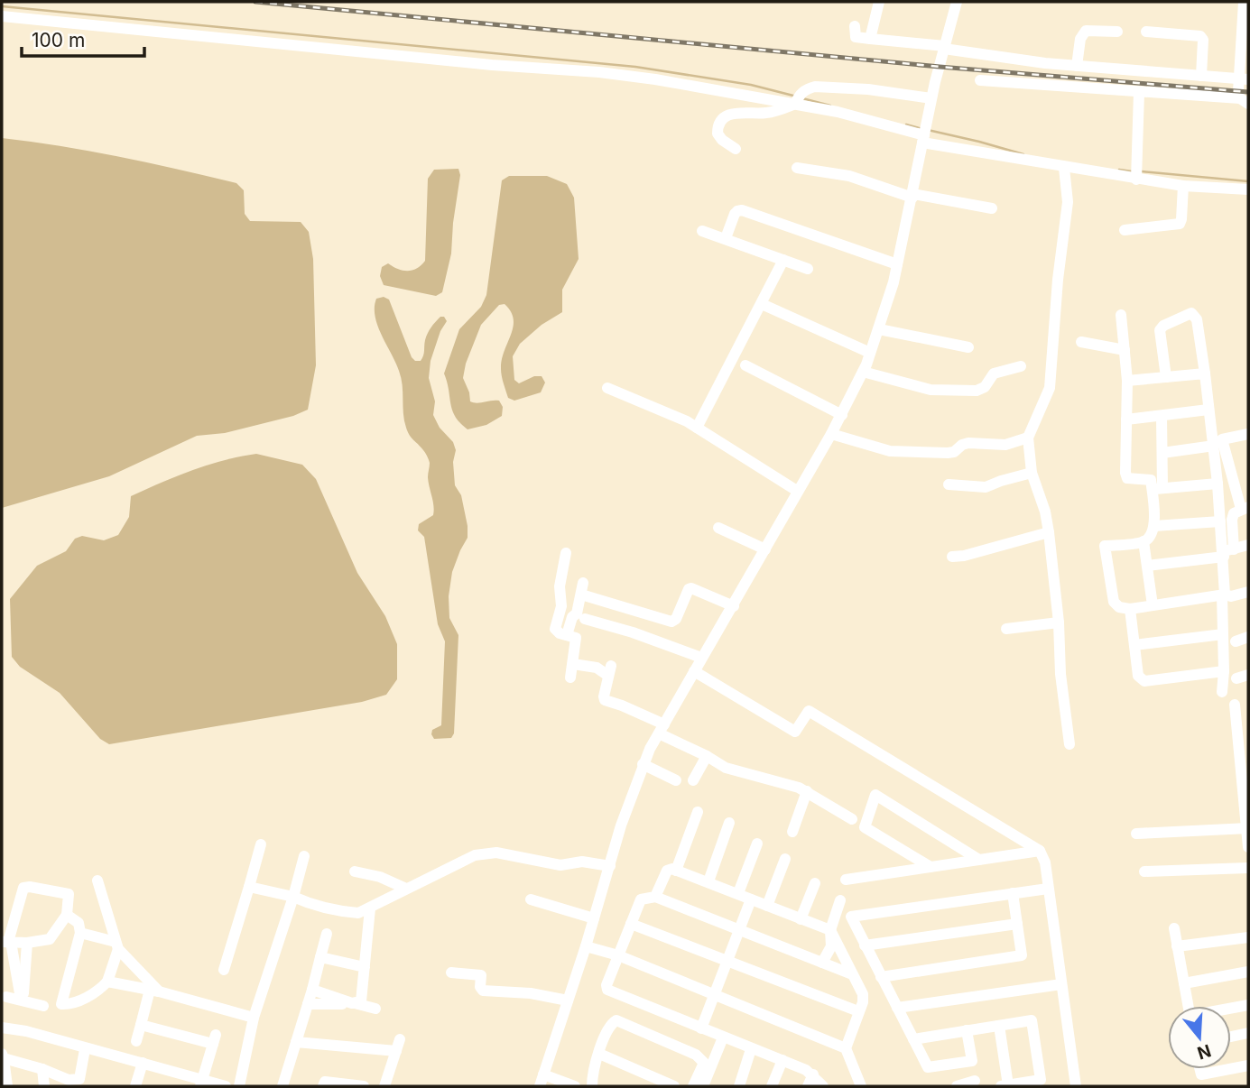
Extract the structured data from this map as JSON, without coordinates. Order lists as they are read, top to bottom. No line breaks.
{"scale_bar":"100 m","north":"bottom"}
